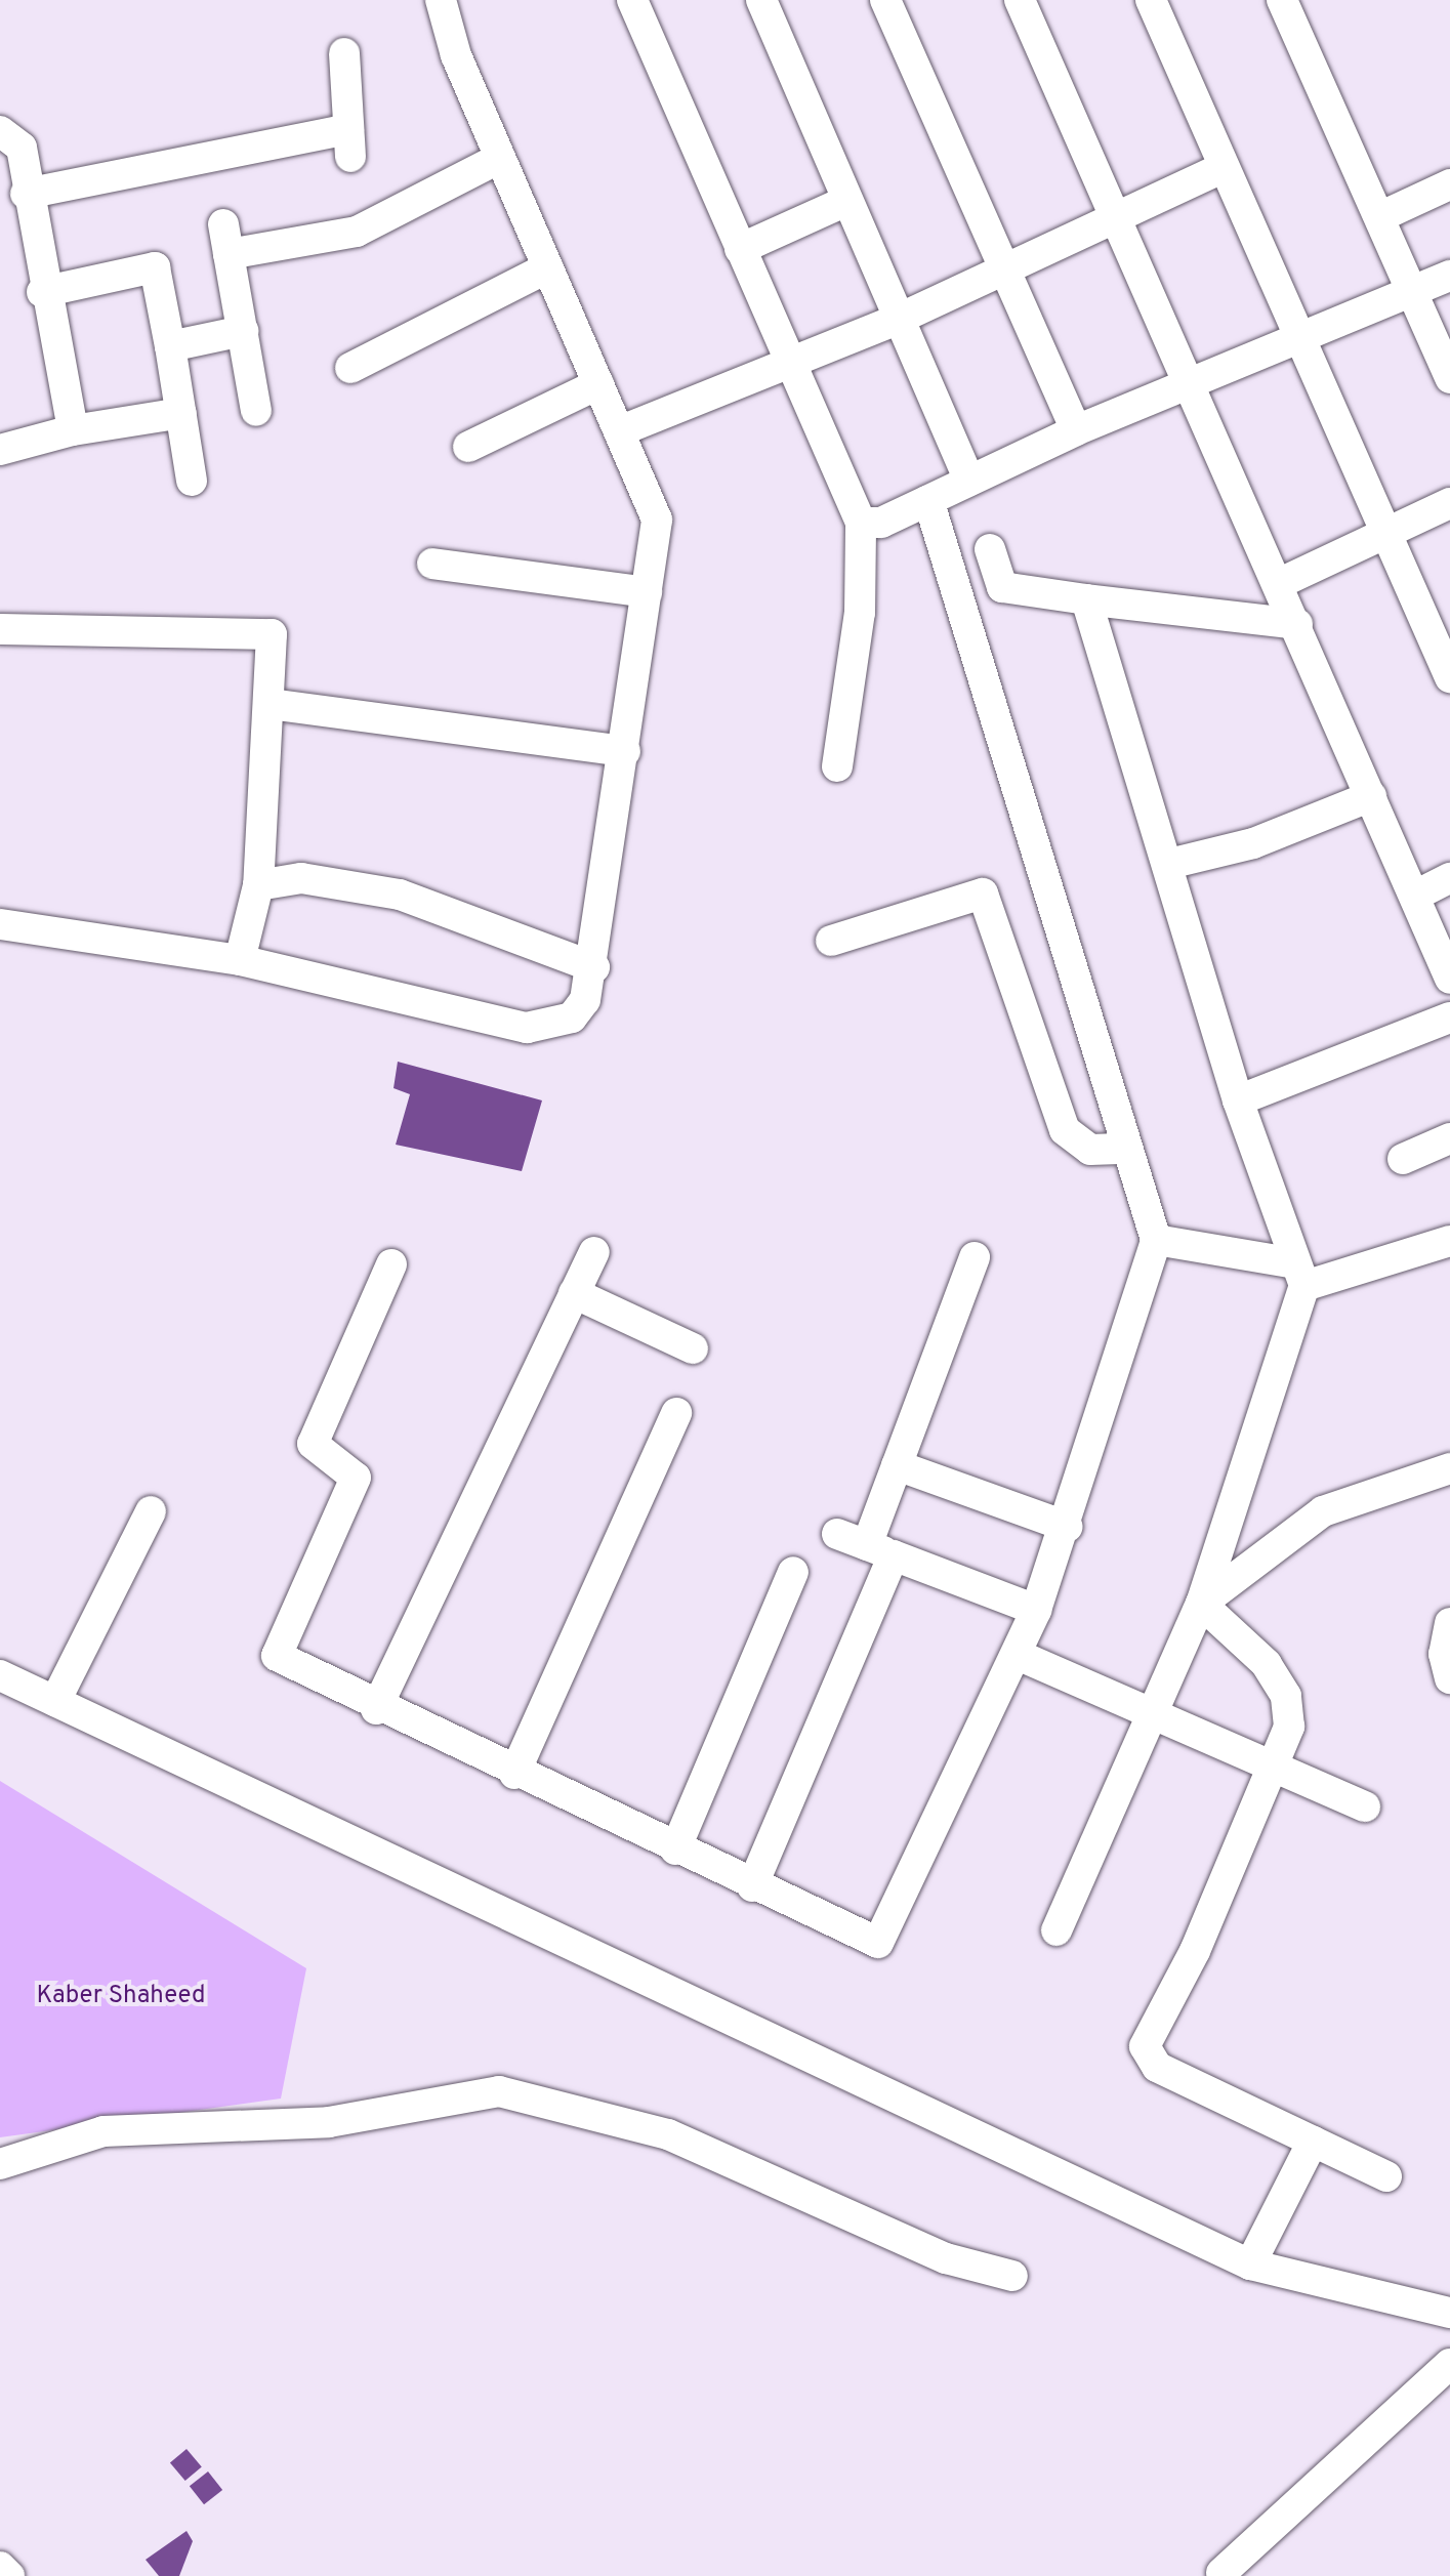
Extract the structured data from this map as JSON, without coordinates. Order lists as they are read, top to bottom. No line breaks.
{"parks":["Kaber Shaheed"]}
